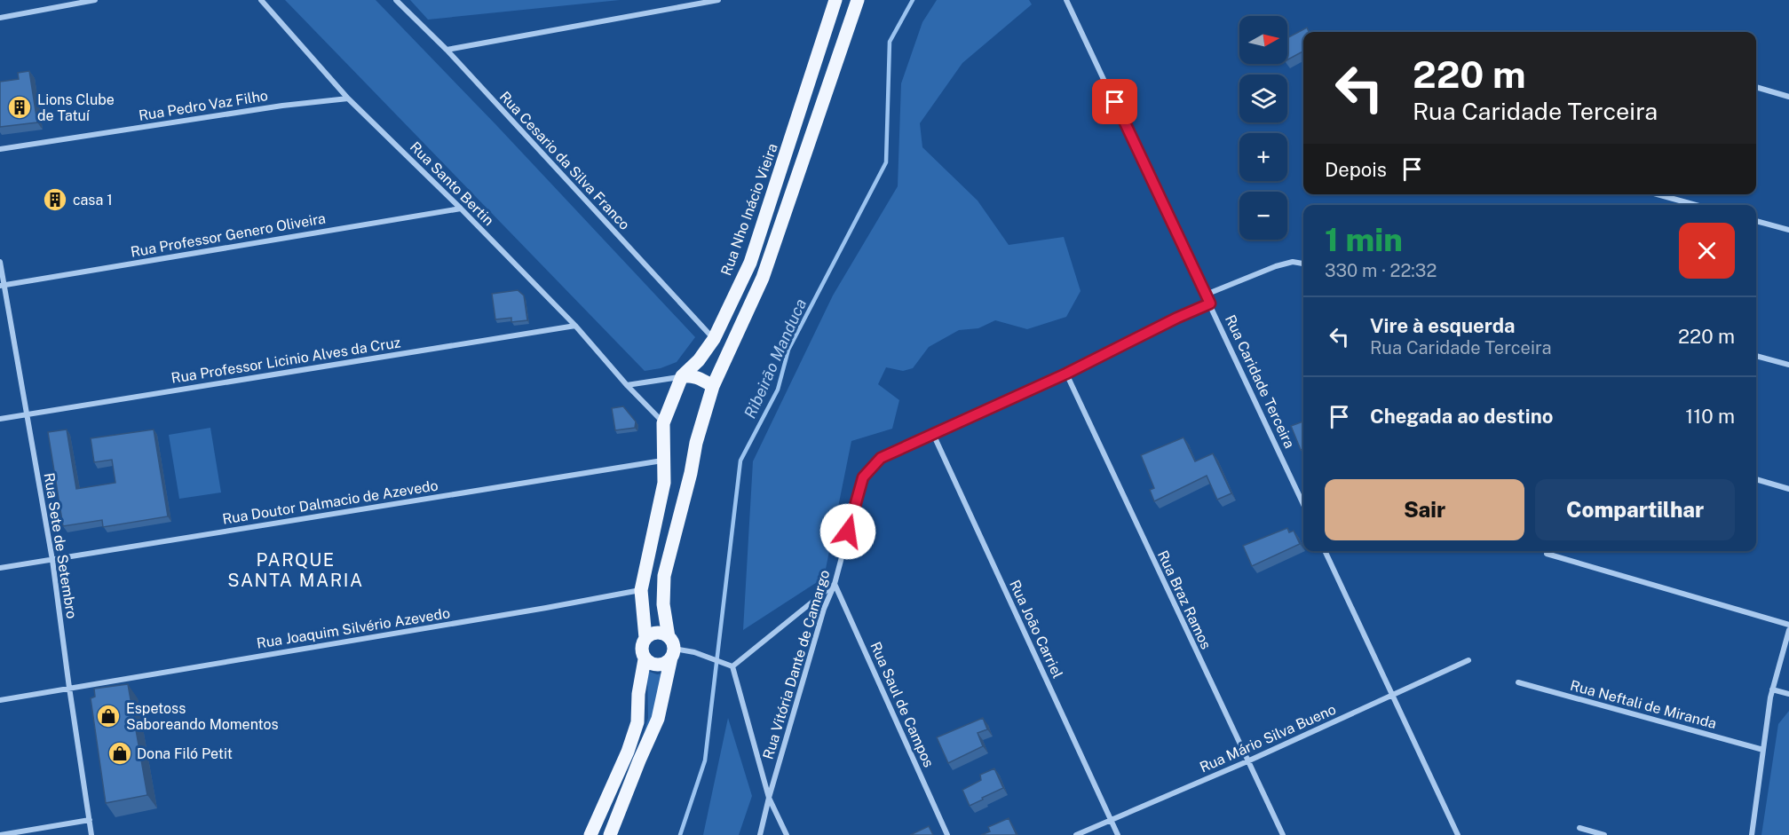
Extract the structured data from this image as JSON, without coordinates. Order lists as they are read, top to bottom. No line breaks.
{"streets":{"main road":["Rua Nho Inácio Vieira"],"street":["Rua Pedro Vaz Filho","Rua Cesario da Silva Franco","Rua Santo Bertin","Rua Professor Genero Oliveira","Rua Professor Licinio Alves da Cruz","Rua Caridade Terceira","Rua Doutor Dalmacio de Azevedo","Rua Sete de Setembro","Rua Braz Ramos","Rua Joaquim Silvério Azevedo","Rua João Carriel","Rua Vitória Dante de Camargo","Rua Saul de Campos","Rua Neftali de Miranda","Rua Mário Silva Bueno"]},"crossings":[["Rua Pedro Vaz Filho","Rua Santo Bertin"],["Rua Cesario da Silva Franco","Rua Nho Inácio Vieira"],["Rua Santo Bertin","Rua Nho Inácio Vieira"],["Rua Santo Bertin","Rua Professor Genero Oliveira"],["Rua Santo Bertin","Rua Professor Licinio Alves da Cruz"],["Rua Nho Inácio Vieira","Rua Doutor Dalmacio de Azevedo"],["Rua Nho Inácio Vieira","Rua Joaquim Silvério Azevedo"],["Rua Professor Genero Oliveira","Rua Sete de Setembro"],["Rua Professor Licinio Alves da Cruz","Rua Sete de Setembro"],["Rua Caridade Terceira","Rua Vitória Dante de Camargo"],["Rua Doutor Dalmacio de Azevedo","Rua Sete de Setembro"],["Rua Sete de Setembro","Rua Joaquim Silvério Azevedo"],["Rua Braz Ramos","Rua Vitória Dante de Camargo"],["Rua Braz Ramos","Rua Mário Silva Bueno"],["Rua João Carriel","Rua Vitória Dante de Camargo"],["Rua João Carriel","Rua Mário Silva Bueno"],["Rua Vitória Dante de Camargo","Rua Saul de Campos"]],"districts":["PARQUE SANTA MARIA"],"water":["Ribeirão Manduca"],"places":{"building":["Lions Clube de Tatuí","casa 1"],"shop":["Espetoss Saboreando Momentos","Dona Filó Petit"]},"north":"right","page":{"map_buttons":["+","−"],"turn":["220 m","Rua Caridade Terceira"],"then":"Depois","heading":["1 min","330 m · 22:32"],"list":[{"name":"Vire à esquerda","note":"Rua Caridade Terceira","value":"220 m"},{"name":"Chegada ao destino","value":"110 m"}],"buttons":["Sair","Compartilhar"]}}
